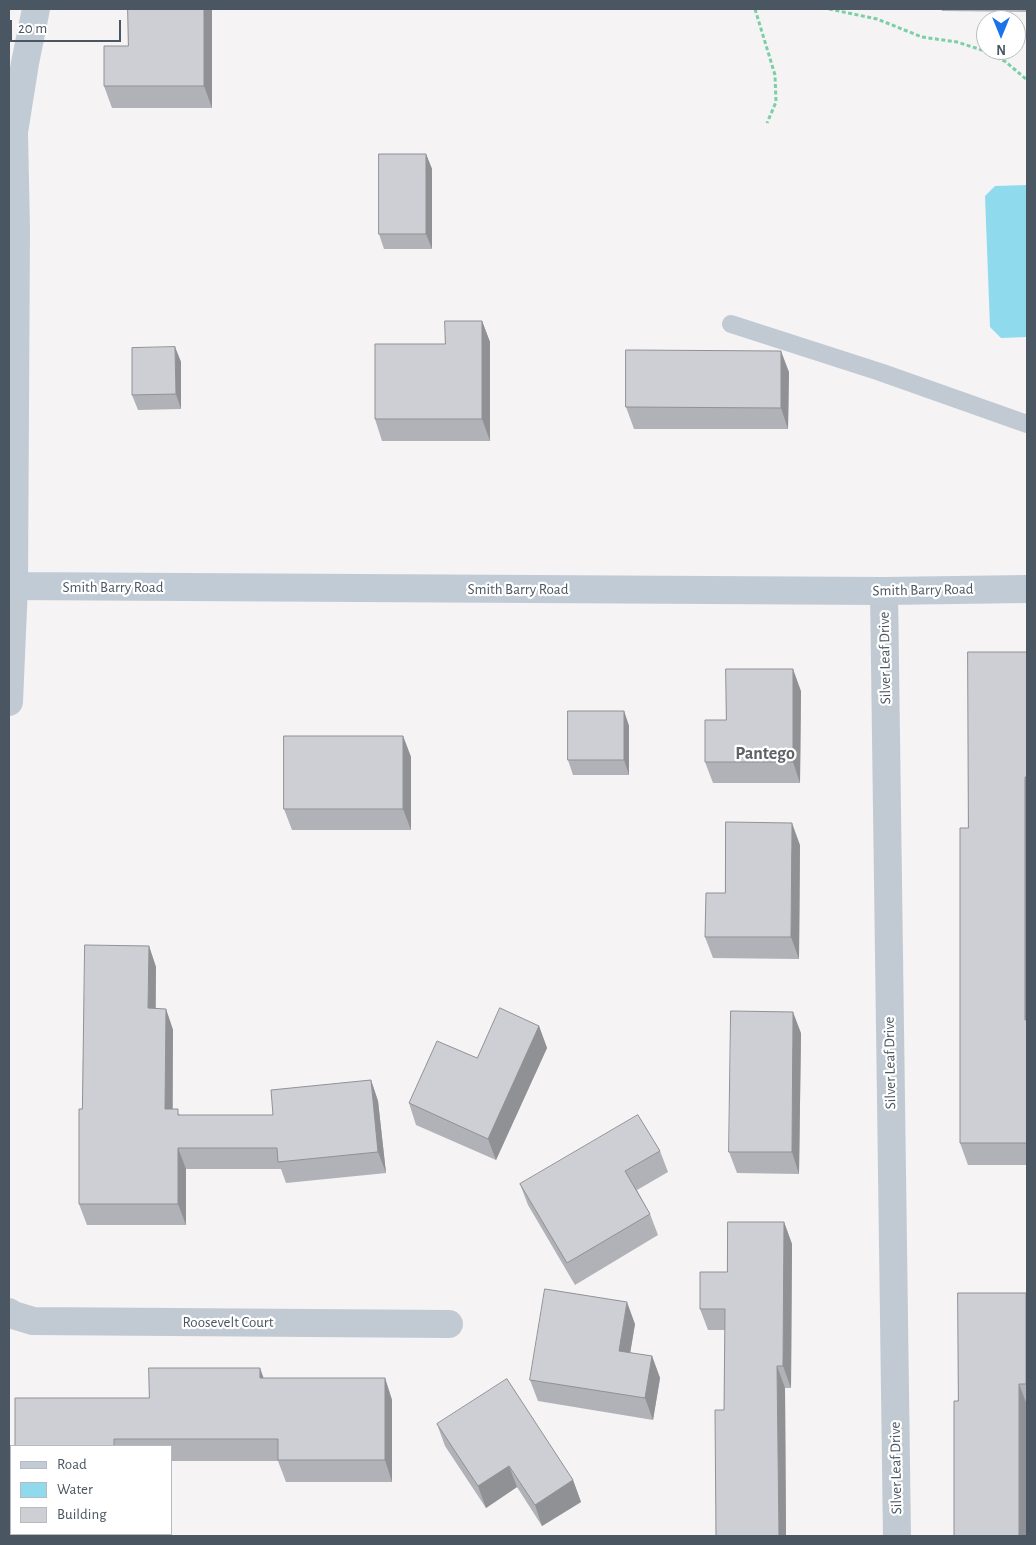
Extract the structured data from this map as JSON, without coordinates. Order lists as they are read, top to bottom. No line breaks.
{"streets":{"street":["Smith Barry Road","Silver Leaf Drive","Roosevelt Court"]},"crossings":[["Smith Barry Road","Silver Leaf Drive"]],"districts":["Pantego"],"legend":["Road","Water","Building"],"scale_bar":"20 m","north":"bottom"}
